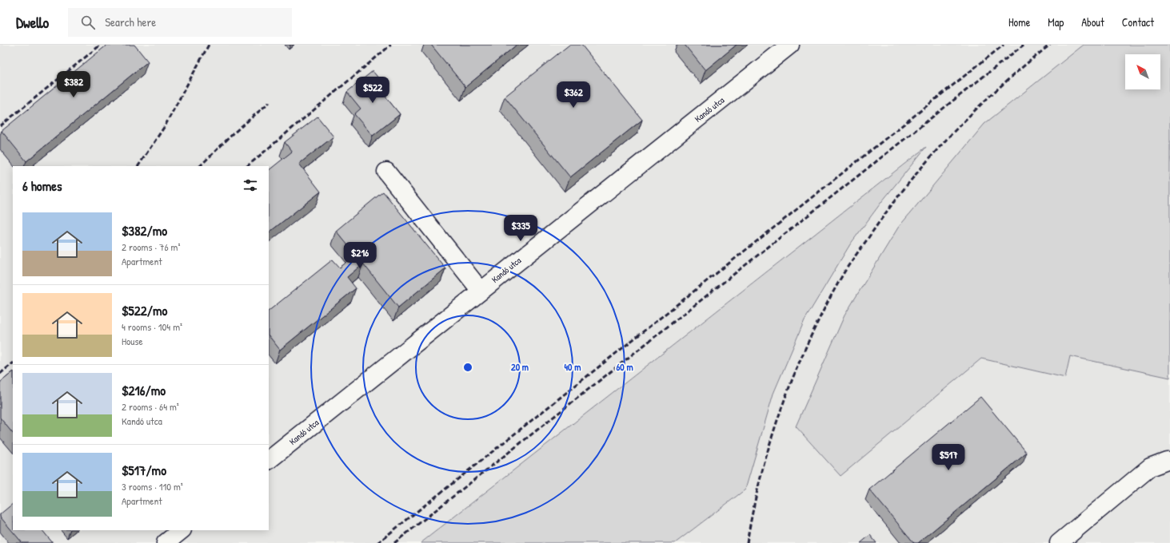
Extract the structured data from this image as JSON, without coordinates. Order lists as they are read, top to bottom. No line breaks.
{"streets":{"street":["Kandó utca"]},"north":"top left","page":{"header":"Dwello","search":"Search here","nav":["Home","Map","About","Contact"],"price":["$382","$522","$362","$335","$216","$517"],"heading":"6 homes","list":[{"name":"$382/mo","note":"2 rooms · 76 m² · Apartment"},{"name":"$522/mo","note":"4 rooms · 104 m² · House"},{"name":"$216/mo","note":"2 rooms · 64 m² · Kandó utca"},{"name":"$517/mo","note":"3 rooms · 110 m² · Apartment"}]},"rings":["20 m","40 m","60 m"]}
